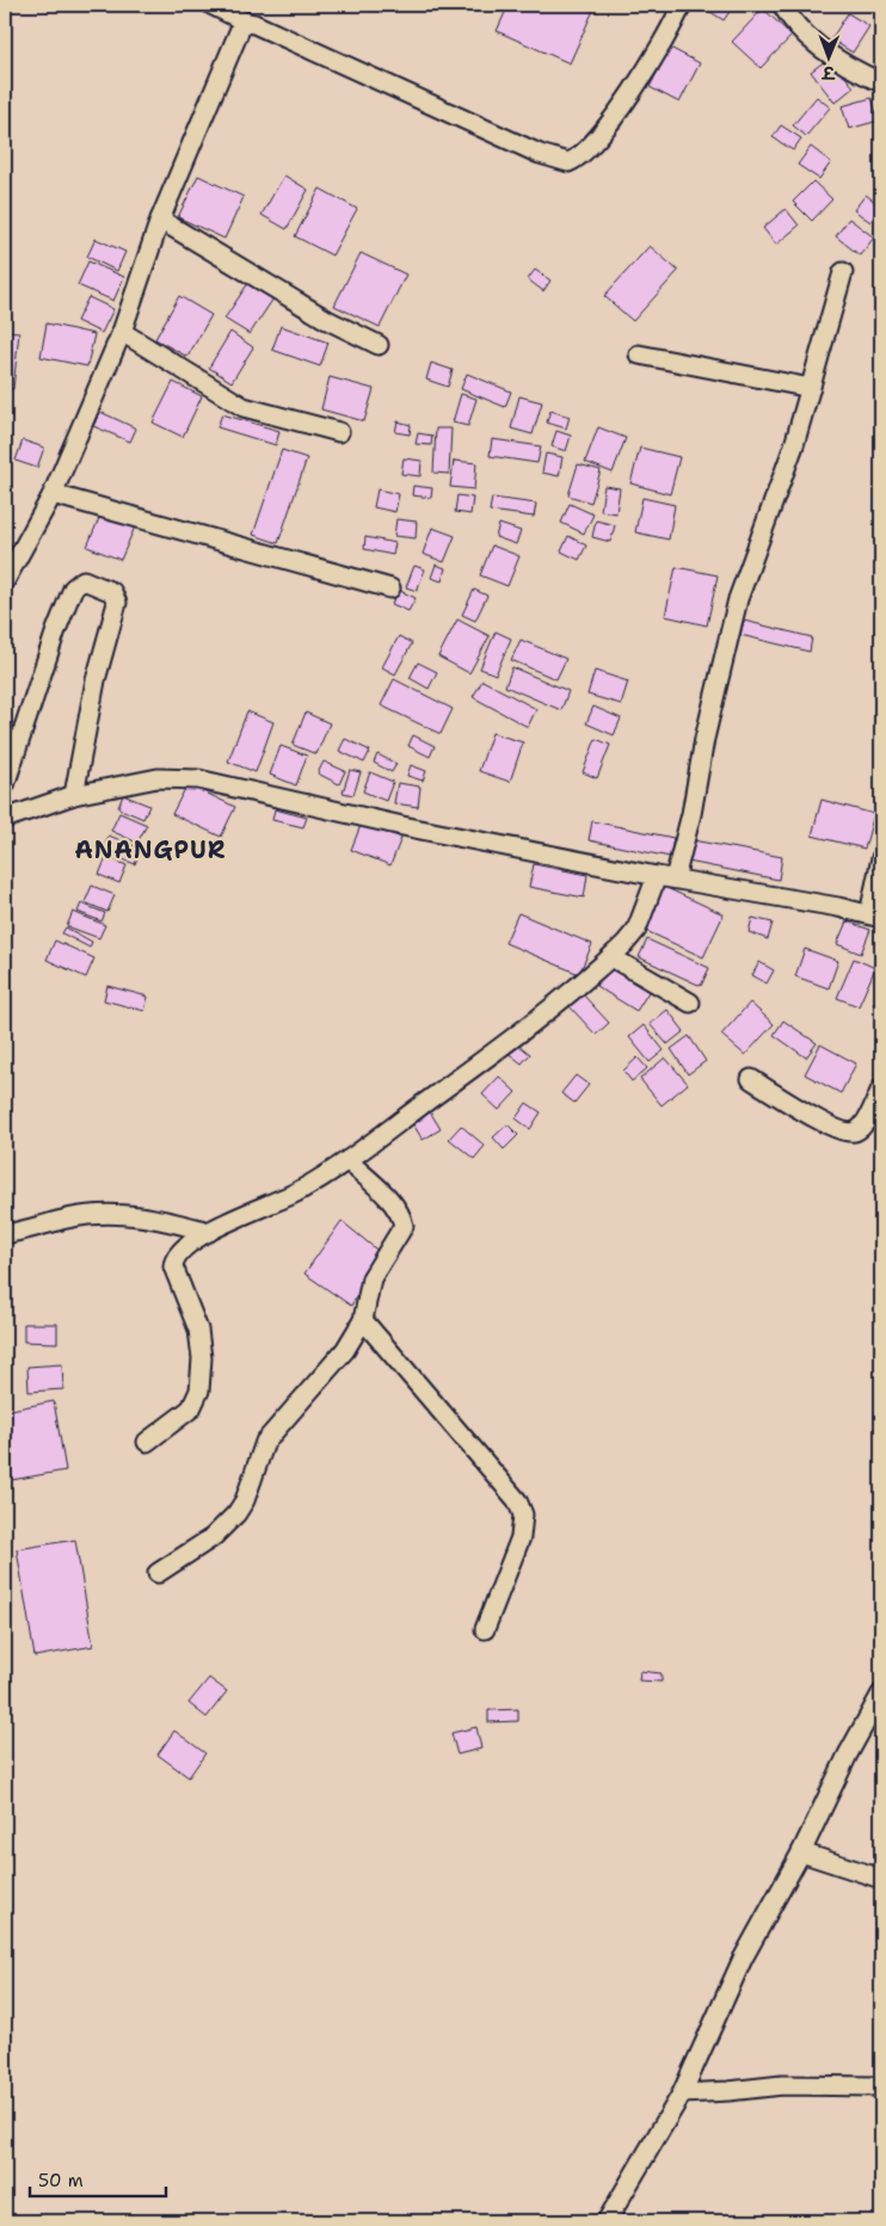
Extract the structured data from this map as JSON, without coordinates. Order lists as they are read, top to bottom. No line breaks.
{"districts":["ANANGPUR"],"scale_bar":"50 m","north":"bottom"}
